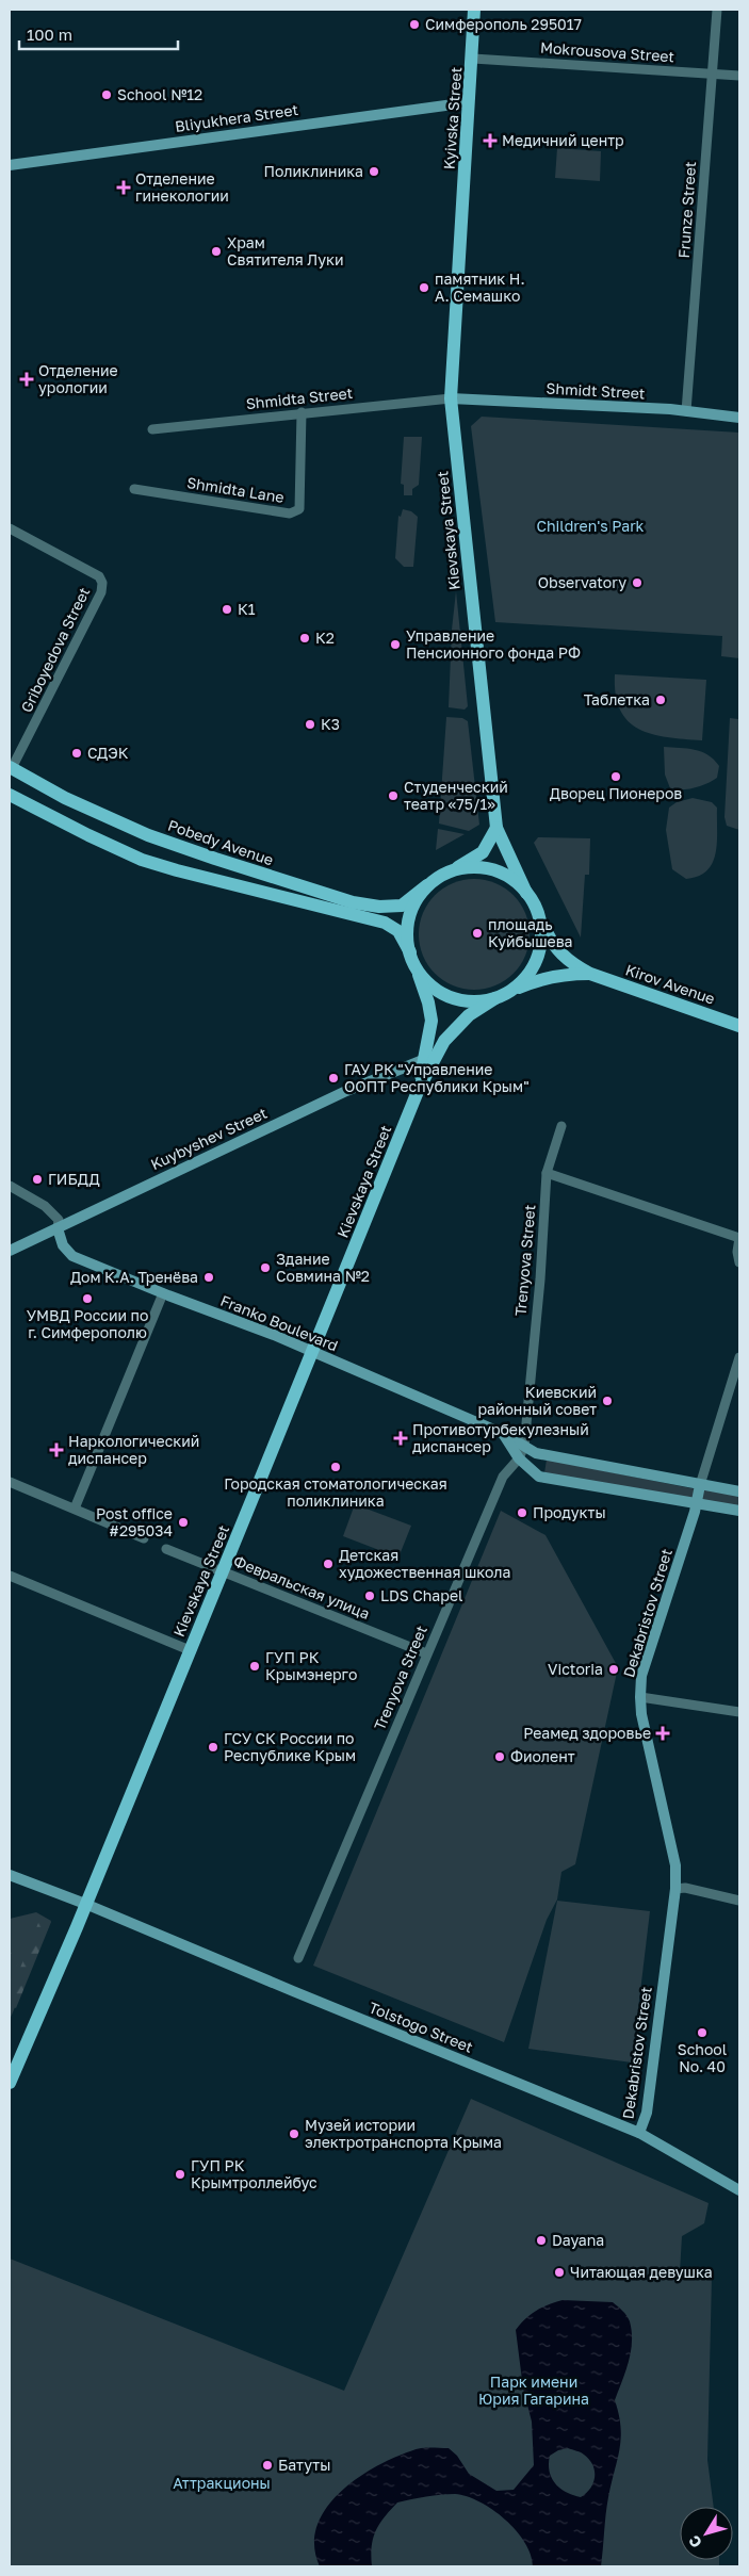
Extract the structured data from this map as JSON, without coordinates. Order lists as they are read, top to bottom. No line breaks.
{"streets":{"main road":["Kyivska Street","Kievskaya Street","Pobedy Avenue","Kirov Avenue"],"street":["Mokrousova Street","Bliyukhera Street","Frunze Street","Shmidt Street","Shmidta Street","Shmidta Lane","Griboyedova Street","Kuybyshev Street","Trenyova Street","Franko Boulevard","Февральская улица","Dekabristov Street","Tolstogo Street"]},"crossings":[["Mokrousova Street","Kyivska Street"],["Mokrousova Street","Frunze Street"],["Bliyukhera Street","Kyivska Street"],["Bliyukhera Street","Kievskaya Street"],["Kyivska Street","Kievskaya Street"],["Frunze Street","Shmidt Street"],["Shmidt Street","Shmidta Street"],["Shmidt Street","Kievskaya Street"],["Shmidta Street","Shmidta Lane"],["Shmidta Street","Kievskaya Street"],["Kievskaya Street","Pobedy Avenue"],["Kievskaya Street","Kuybyshev Street"],["Kievskaya Street","Franko Boulevard"],["Kievskaya Street","Февральская улица"],["Kievskaya Street","Tolstogo Street"],["Griboyedova Street","Pobedy Avenue"],["Kuybyshev Street","Franko Boulevard"],["Trenyova Street","Franko Boulevard"],["Trenyova Street","Февральская улица"],["Franko Boulevard","Dekabristov Street"],["Dekabristov Street","Tolstogo Street"]],"parks":["Children's Park","Парк имени Юрия Гагарина","Аттракционы"],"places":{"other":["Симферополь 295017","School №12","Поликлиника","Храм Святителя Луки","памятник Н. А. Семашко","Observatory","К1","К2","Управление Пенсионного фонда РФ","Таблетка","К3","СДЭК","Дворец Пионеров","Студенческий театр «75/1»","площадь Куйбышева","ГАУ РК \"Управление ООПТ Республики Крым\"","ГИБДД","Здание Совмина №2","Дом К.А. Тренёва","УМВД России по г. Симферополю","Киевский районный совет","Городская стоматологическая поликлиника","Продукты","Post office #295034","Детская художественная школа","LDS Chapel","ГУП РК Крымэнерго","Victoria","ГСУ СК России по Республике Крым","Фиолент","School No. 40","Музей истории электротранспорта Крыма","ГУП РК Крымтроллейбус","Dayana","Читающая девушка","Батуты"],"health":["Медичний центр","Отделение гинекологии","Отделение урологии","Противотурбекулезный диспансер","Наркологический диспансер","Реамед здоровье"]},"scale_bar":"100 m","north":"bottom left"}
